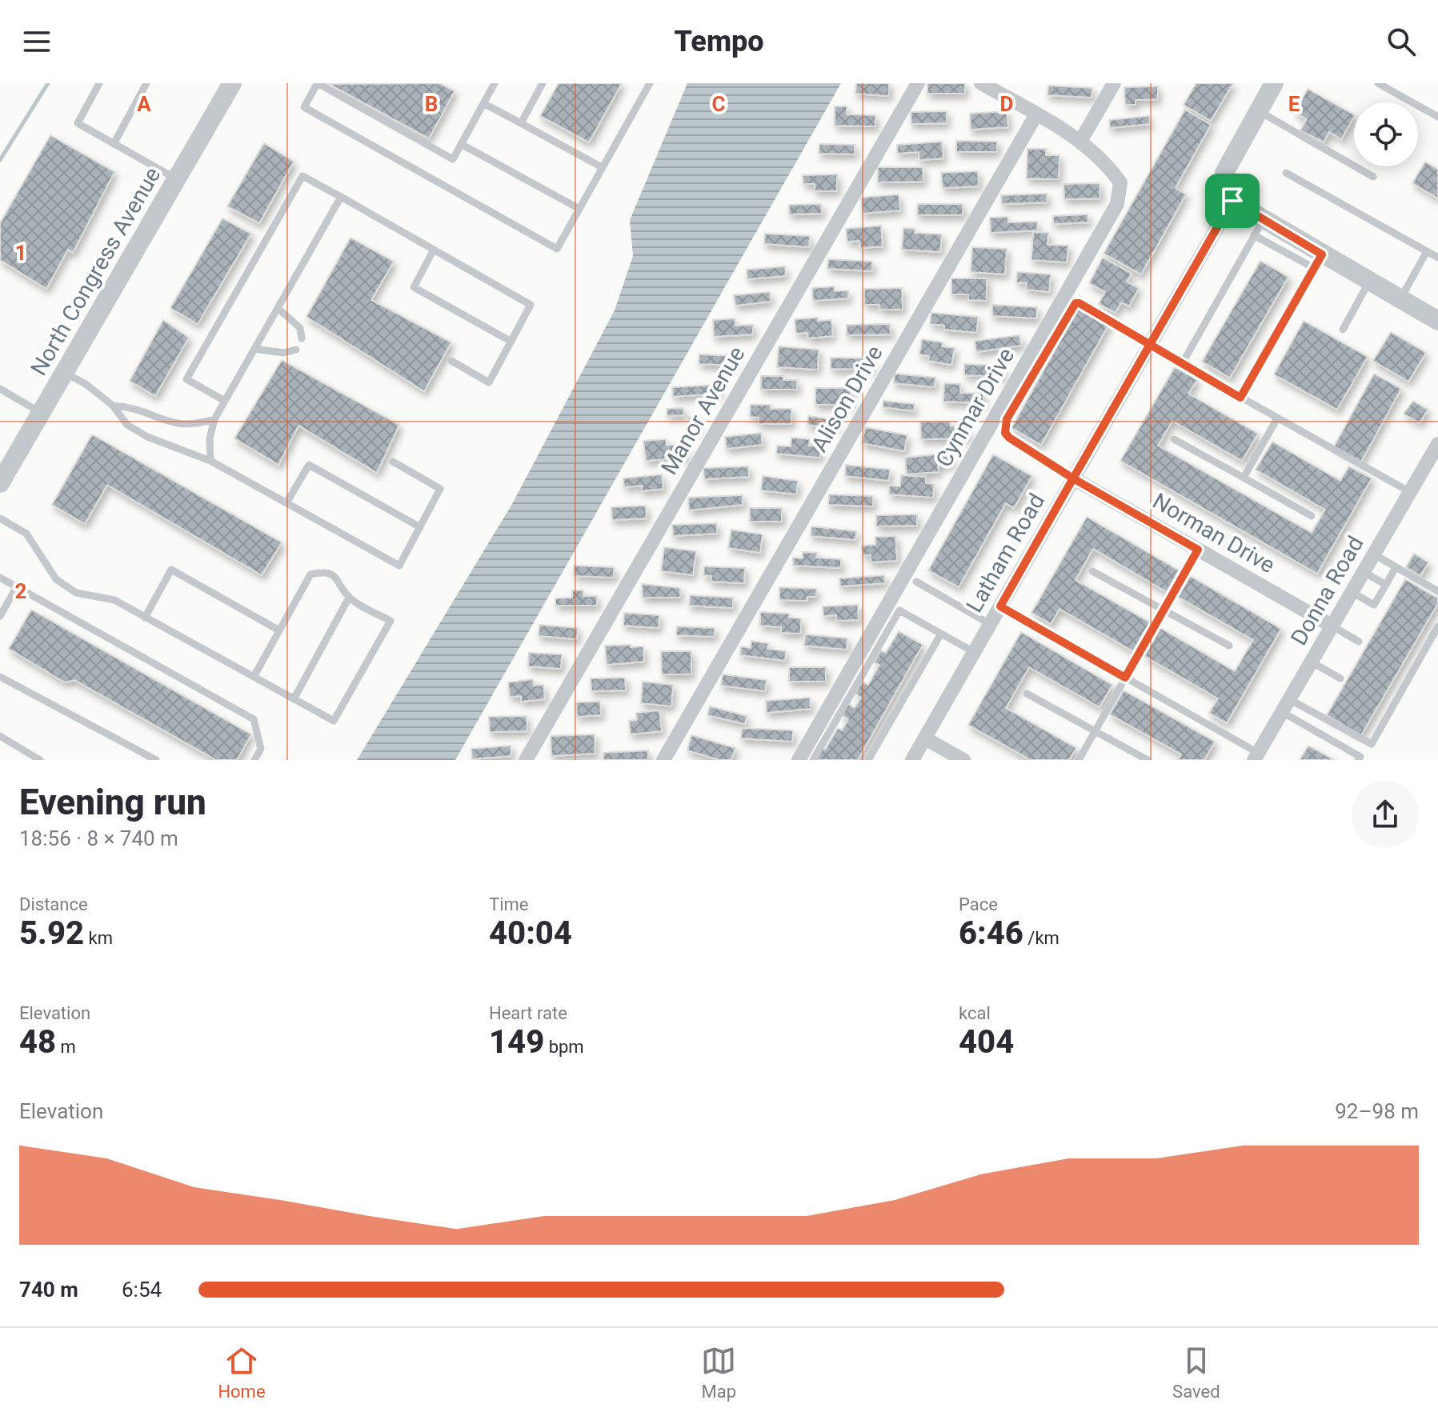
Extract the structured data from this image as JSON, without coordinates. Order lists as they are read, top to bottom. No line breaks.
{"streets":{"street":["North Congress Avenue","Alison Drive","Cynmar Drive","Manor Avenue","Norman Drive","Latham Road","Donna Road"]},"crossings":[["Norman Drive","Latham Road"],["Norman Drive","Donna Road"]],"page":{"header":"Tempo","heading":["Evening run","18:56 · 8 × 740 m"],"stats":[["Distance","5.92 km"],["Time","40:04"],["Pace","6:46 /km"],["Elevation","48 m"],["Heart rate","149 bpm"],["kcal","404"]],"chart":["Elevation","92–98 m"],"list":[{"name":"740 m","note":"6:54"}],"tabs":["Home","Map","Saved"]},"grid":{"columns":["A","B","C","D","E"],"rows":["1","2"]}}
